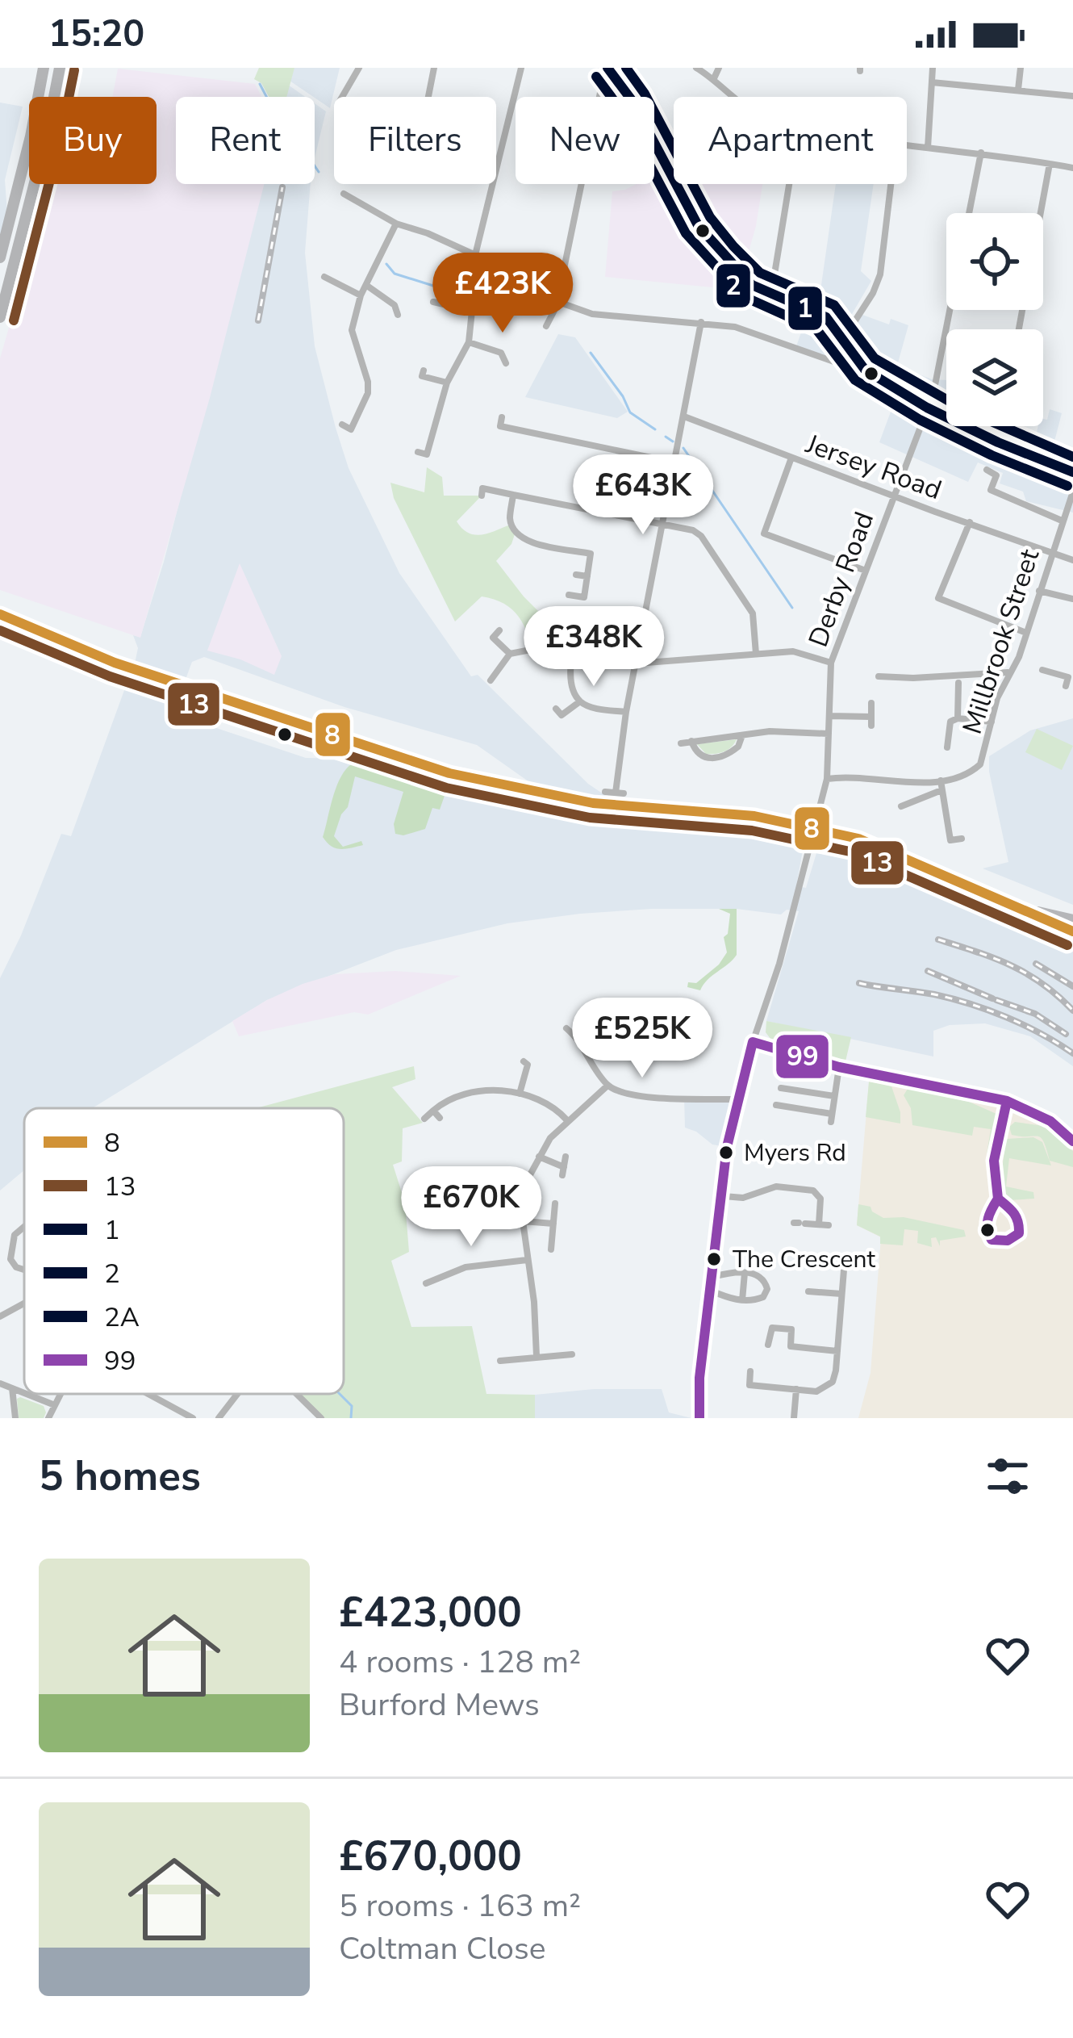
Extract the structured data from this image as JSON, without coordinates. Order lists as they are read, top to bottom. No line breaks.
{"streets":{"street":["Jersey Road","Derby Road","Millbrook Street"]},"crossings":[["Jersey Road","Derby Road"],["Jersey Road","Millbrook Street"],["Derby Road","Millbrook Street"]],"places":["Myers Rd","The Crescent"],"lines":["transit line 1","transit line 2A","transit line 13","transit line 2","transit line 8","transit line 99"],"legend":["8","13","1","2","2A","99"],"page":{"status":"15:20","chip":["Buy","Rent","Filters","New","Apartment"],"price":["£423K","£643K","£348K","£525K","£670K"],"heading":"5 homes","list":[{"name":"£423,000","note":"4 rooms · 128 m² · Burford Mews"},{"name":"£670,000","note":"5 rooms · 163 m² · Coltman Close"}]}}
